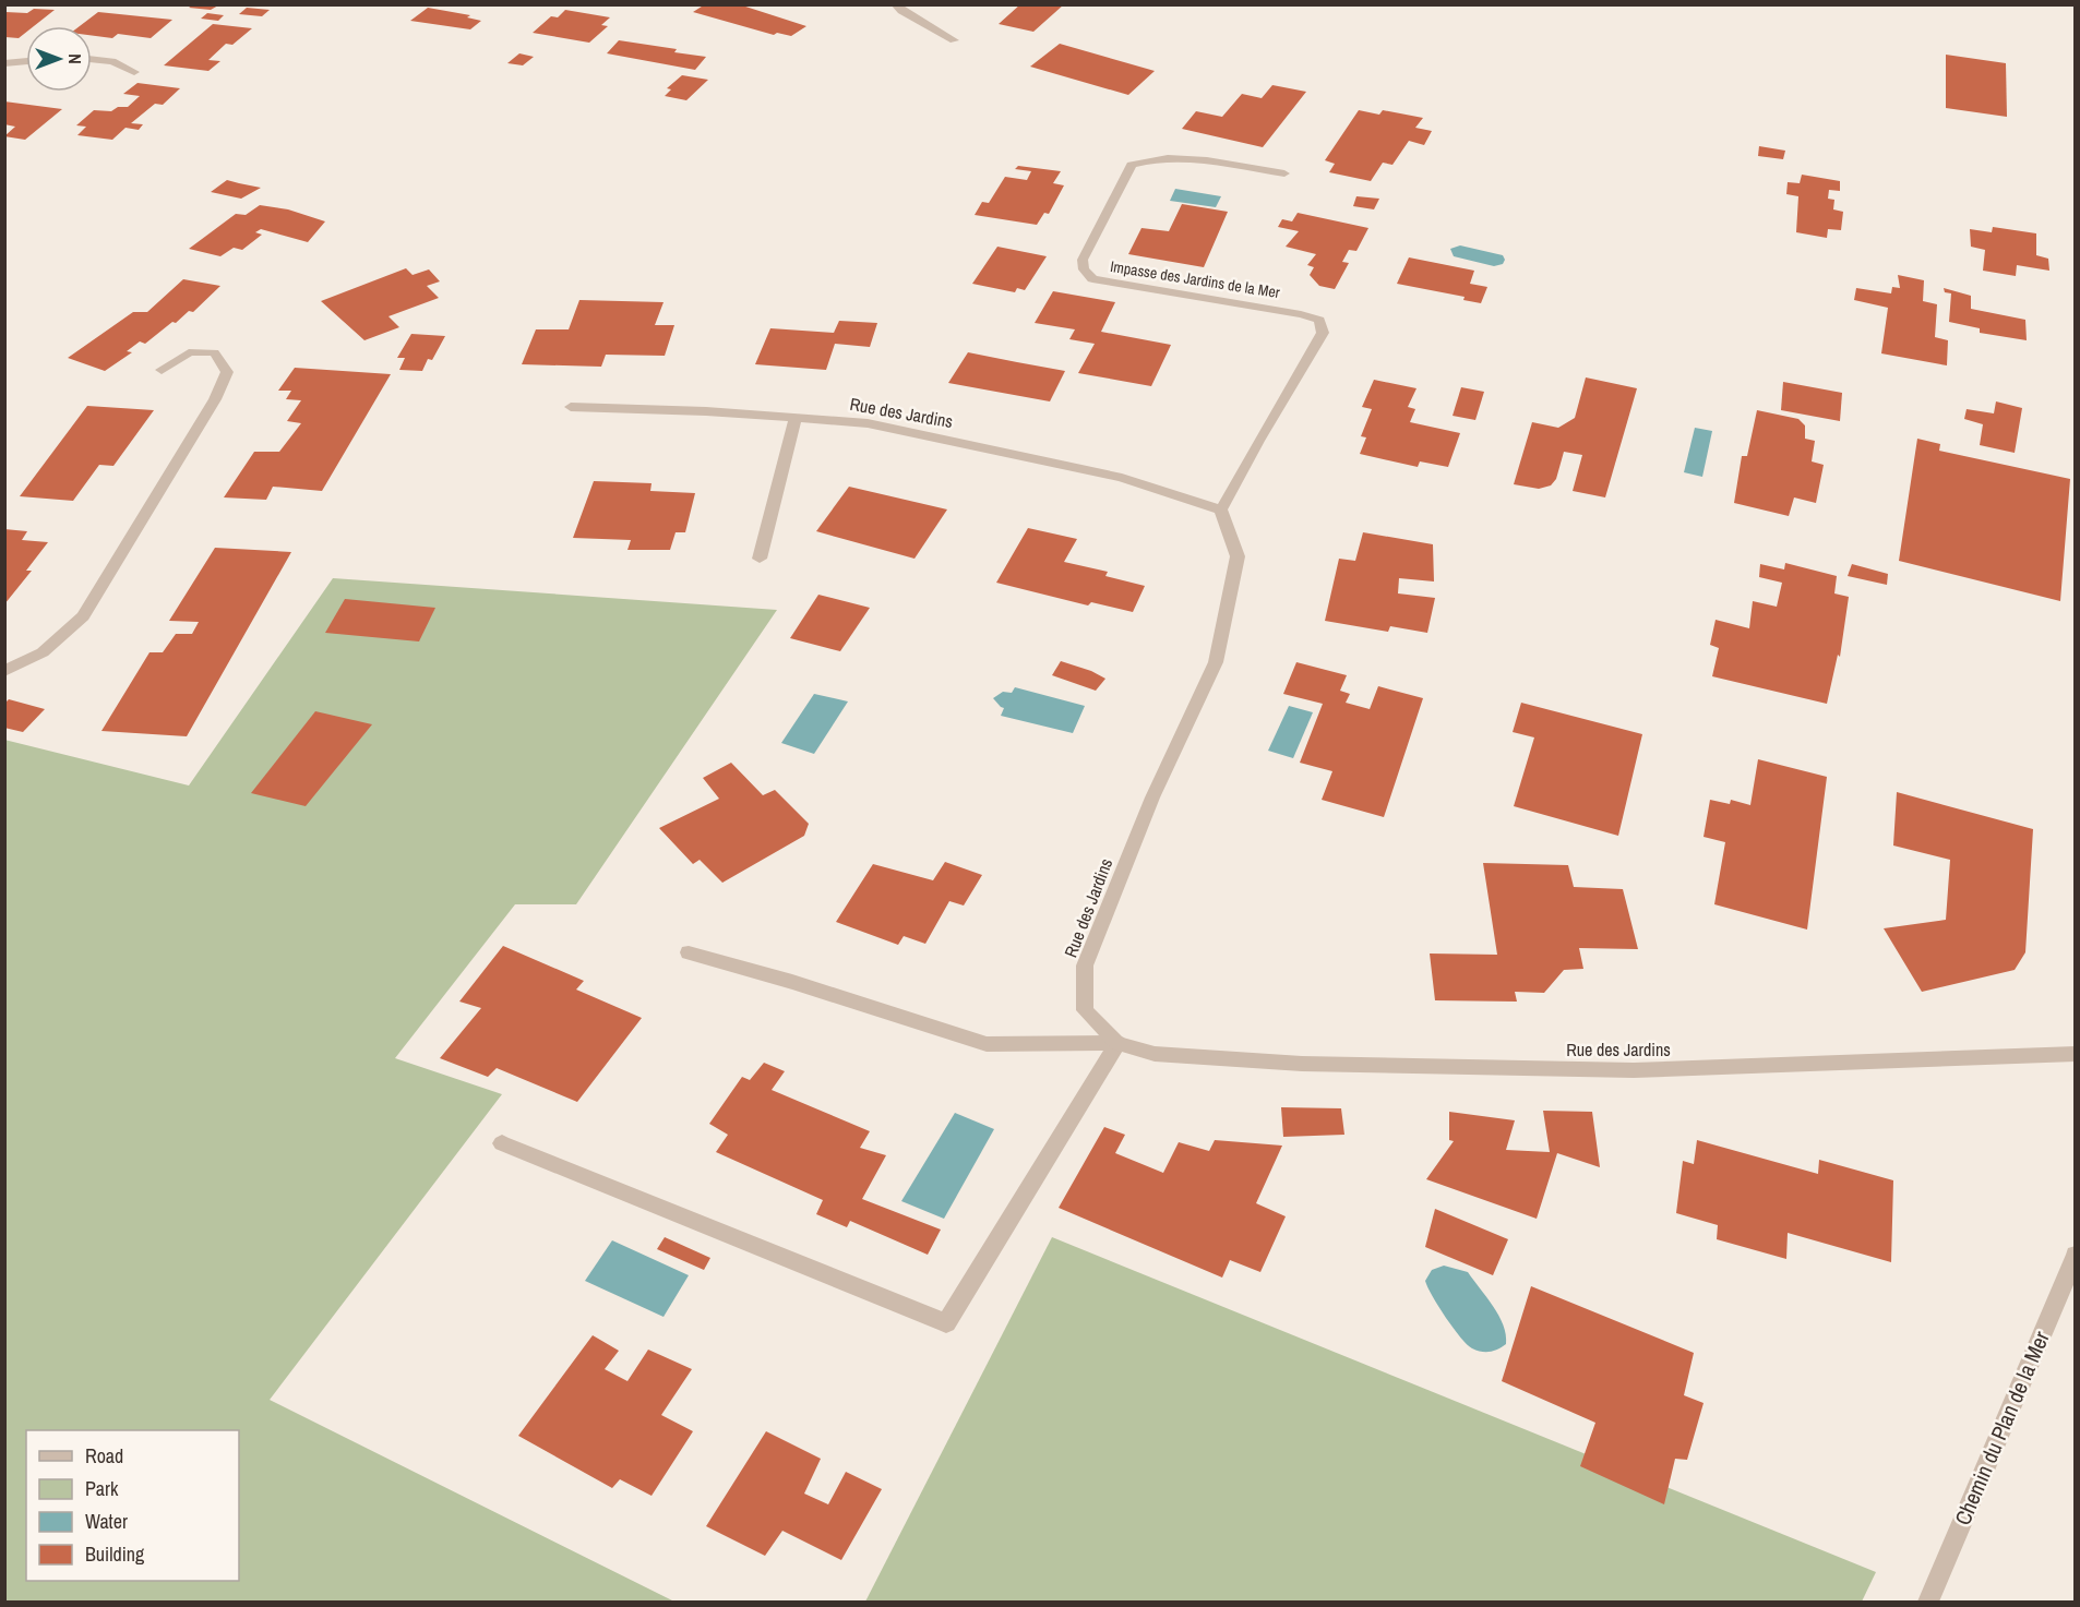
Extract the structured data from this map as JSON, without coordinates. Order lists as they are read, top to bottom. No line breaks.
{"streets":{"street":["Impasse des Jardins de la Mer","Rue des Jardins","Chemin du Plan de la Mer"]},"crossings":[["Impasse des Jardins de la Mer","Rue des Jardins"]],"legend":["Road","Park","Water","Building"],"north":"right"}
